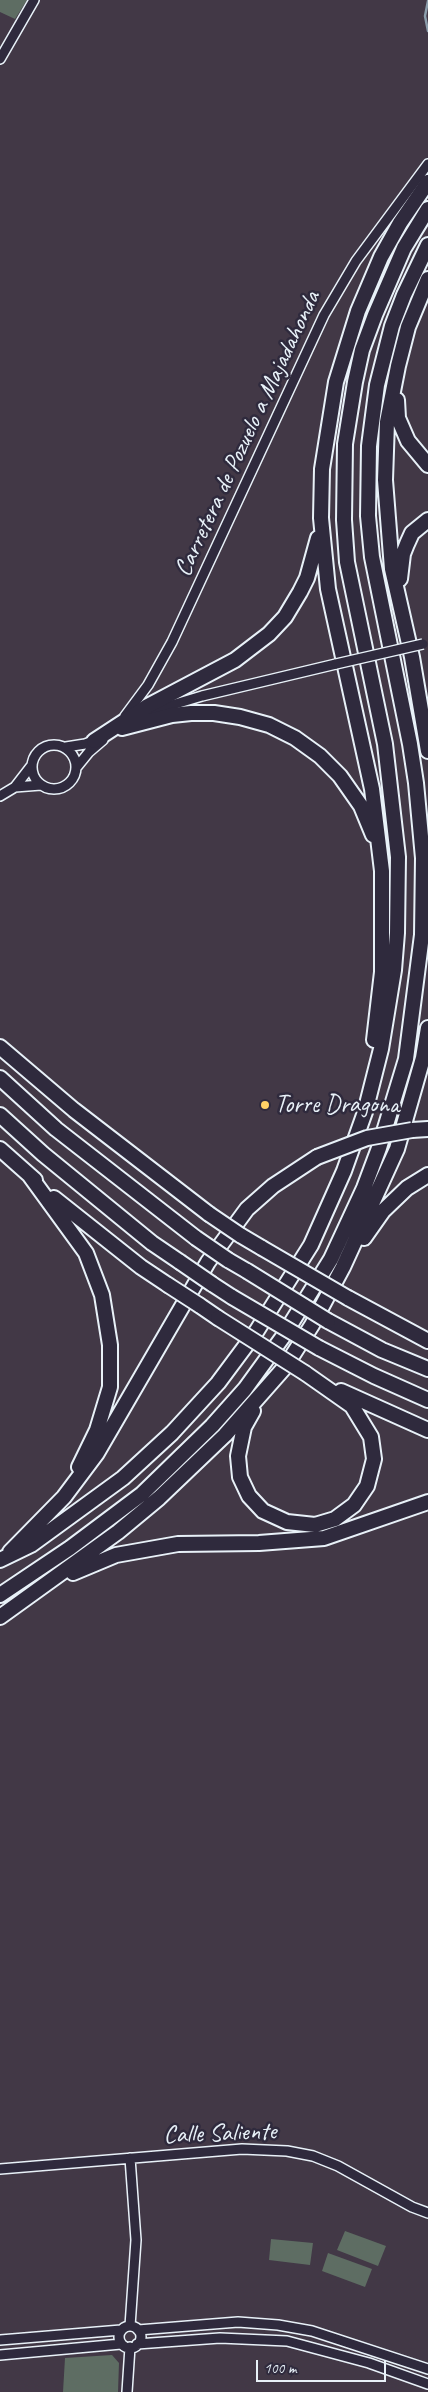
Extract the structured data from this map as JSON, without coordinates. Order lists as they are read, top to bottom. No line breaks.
{"streets":{"street":["Carretera de Pozuelo a Majadahonda","Calle Saliente"]},"places":["Torre Dragona"],"scale_bar":"100 m"}
